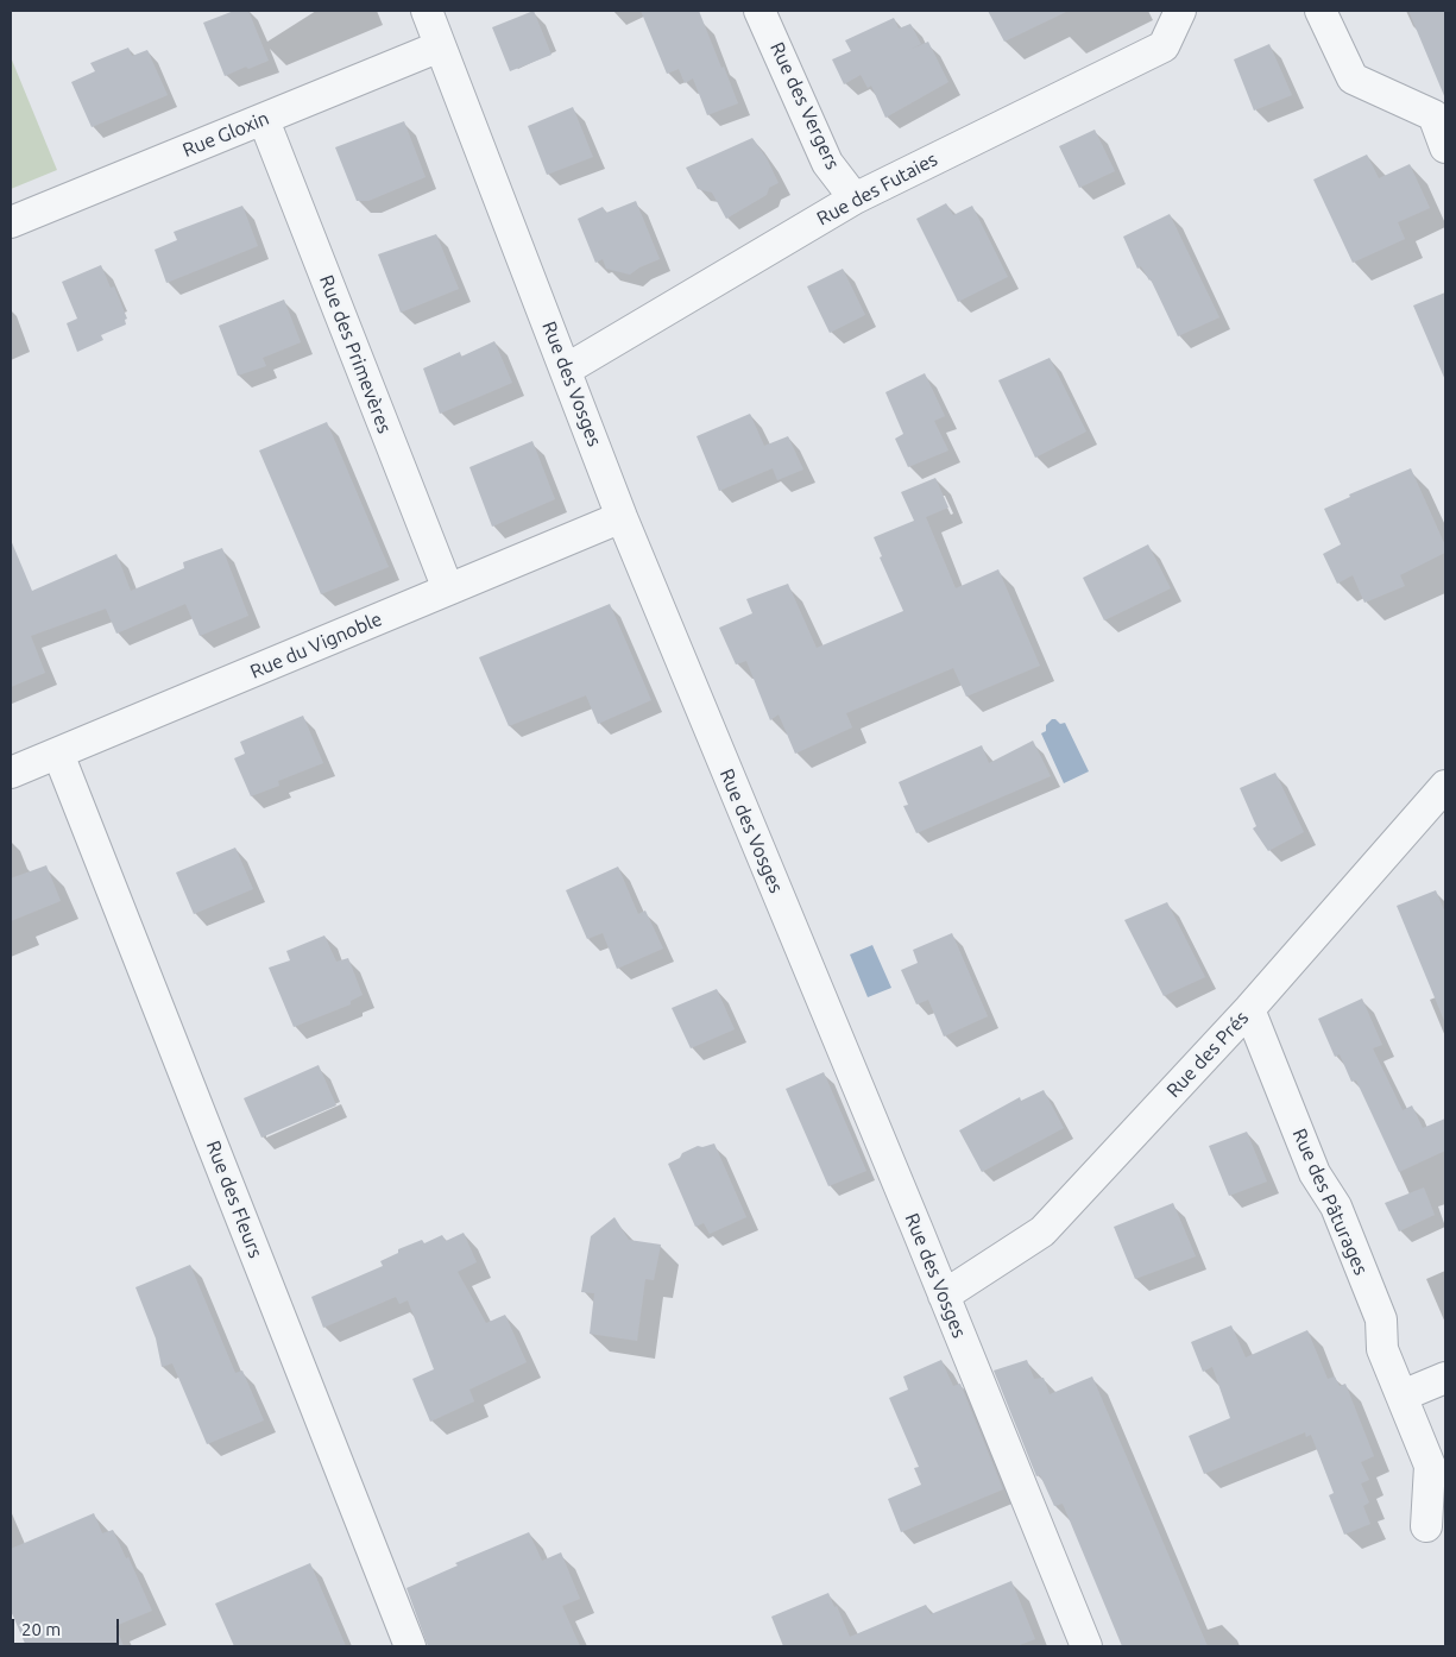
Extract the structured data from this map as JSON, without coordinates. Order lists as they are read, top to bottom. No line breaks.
{"streets":{"street":["Rue des Vergers","Rue Gloxin","Rue des Futaies","Rue des Primevères","Rue des Vosges","Rue du Vignoble","Rue des Prés","Rue des Fleurs","Rue des Pâturages"]},"crossings":[["Rue des Vergers","Rue des Futaies"],["Rue Gloxin","Rue des Primevères"],["Rue Gloxin","Rue des Vosges"],["Rue des Futaies","Rue des Vosges"],["Rue des Primevères","Rue du Vignoble"],["Rue des Vosges","Rue du Vignoble"],["Rue des Vosges","Rue des Prés"],["Rue du Vignoble","Rue des Fleurs"],["Rue des Prés","Rue des Pâturages"]],"scale_bar":"20 m"}
